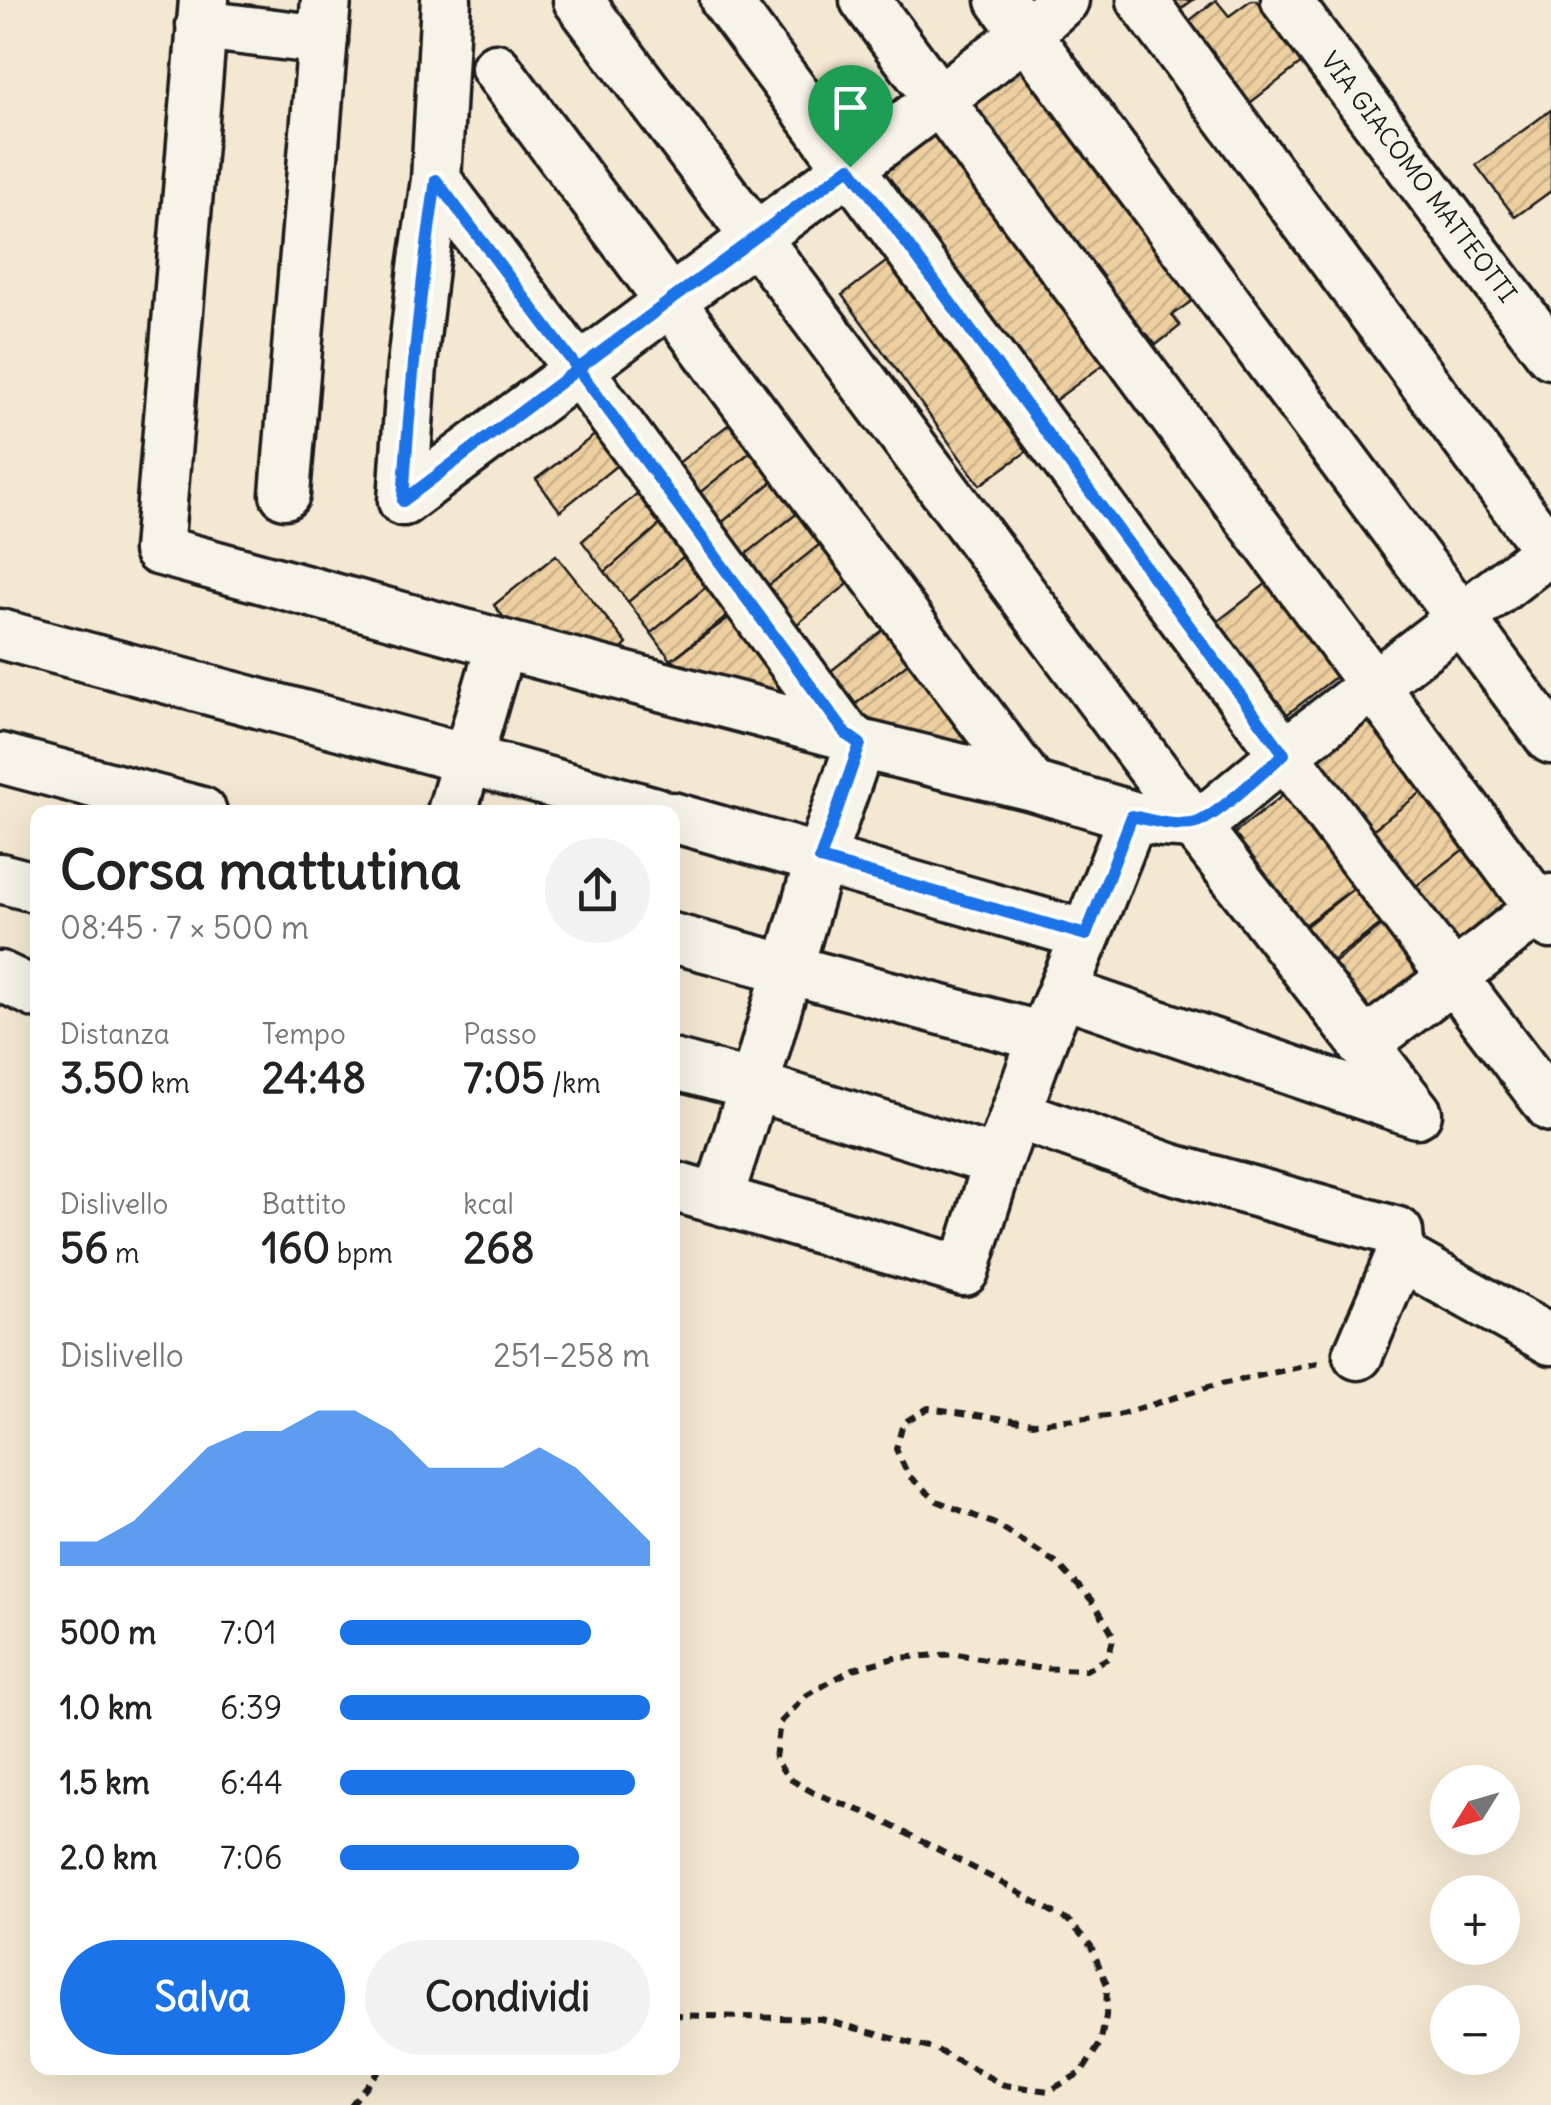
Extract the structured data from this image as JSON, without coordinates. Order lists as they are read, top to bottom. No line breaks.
{"streets":{"street":["VIA GIACOMO MATTEOTTI"]},"north":"bottom left","page":{"heading":["Corsa mattutina","08:45 · 7 × 500 m"],"stats":[["Distanza","3.50 km"],["Tempo","24:48"],["Passo","7:05 /km"],["Dislivello","56 m"],["Battito","160 bpm"],["kcal","268"]],"chart":["Dislivello","251–258 m"],"list":[{"name":"500 m","note":"7:01"},{"name":"1.0 km","note":"6:39"},{"name":"1.5 km","note":"6:44"},{"name":"2.0 km","note":"7:06"}],"map_buttons":["+","−"],"buttons":["Salva","Condividi"]}}
